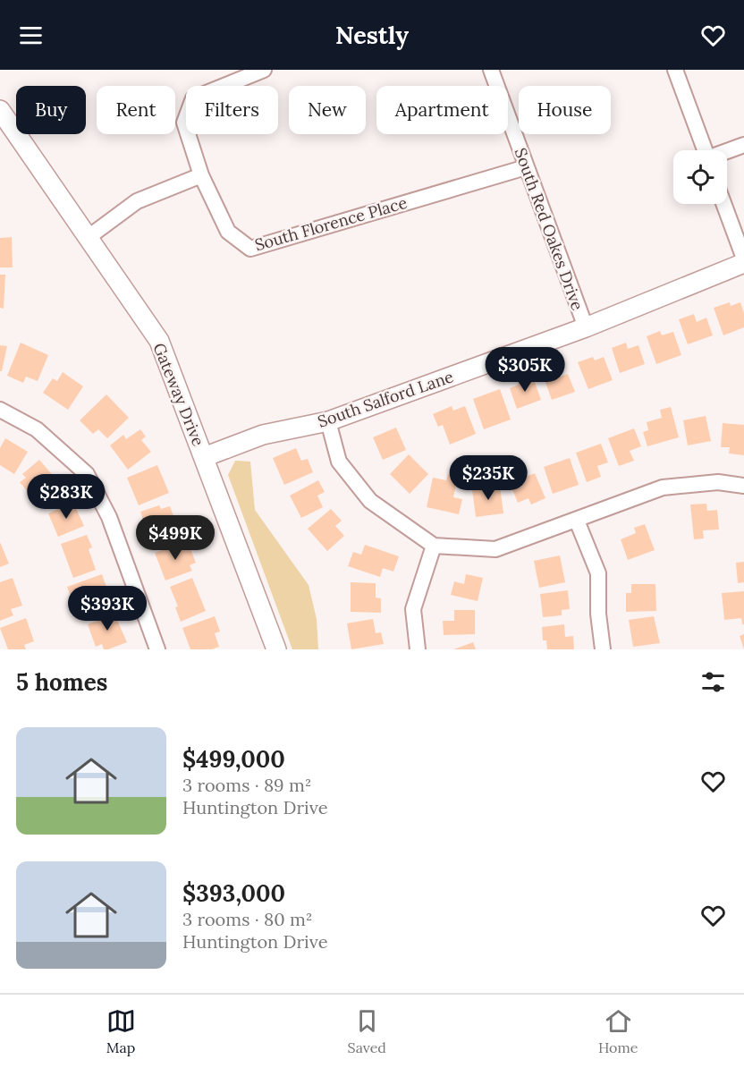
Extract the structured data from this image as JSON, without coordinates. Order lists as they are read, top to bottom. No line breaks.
{"streets":{"street":["South Florence Place","South Red Oakes Drive","Gateway Drive","South Salford Lane"]},"crossings":[["South Florence Place","South Red Oakes Drive"],["South Red Oakes Drive","South Salford Lane"],["Gateway Drive","South Salford Lane"]],"page":{"header":"Nestly","chip":["Buy","Rent","Filters","New","Apartment","House"],"price":["$305K","$235K","$283K","$499K","$393K"],"heading":"5 homes","list":[{"name":"$499,000","note":"3 rooms · 89 m² · Huntington Drive"},{"name":"$393,000","note":"3 rooms · 80 m² · Huntington Drive"}],"tabs":["Map","Saved","Home"]}}
